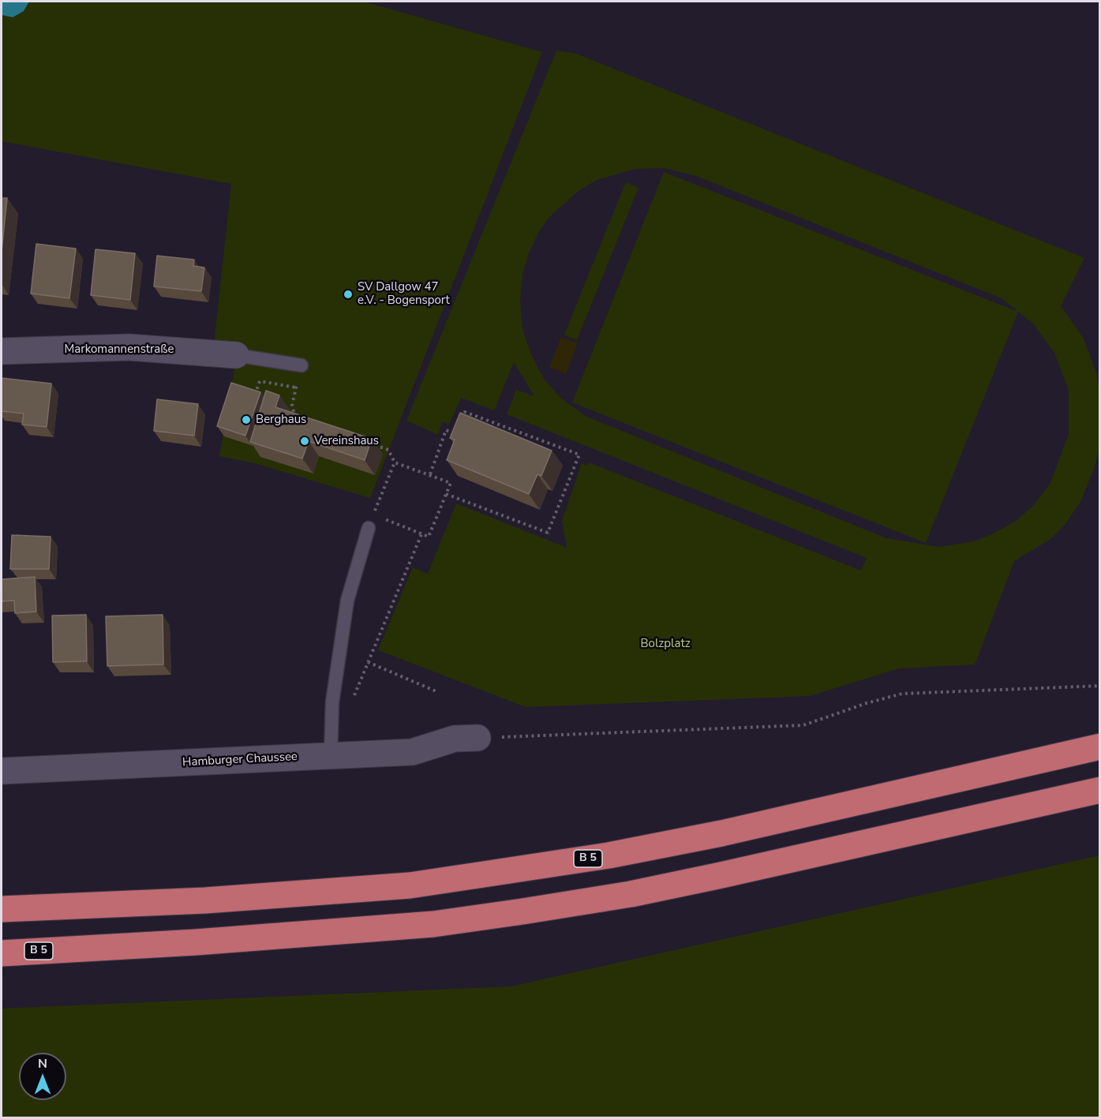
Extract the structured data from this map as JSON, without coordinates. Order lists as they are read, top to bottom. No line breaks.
{"streets":{"highway":["B 5"],"street":["Markomannenstraße","Hamburger Chaussee"]},"parks":["Bolzplatz"],"places":["SV Dallgow 47 e.V. - Bogensport","Berghaus","Vereinshaus"],"north":"top"}
